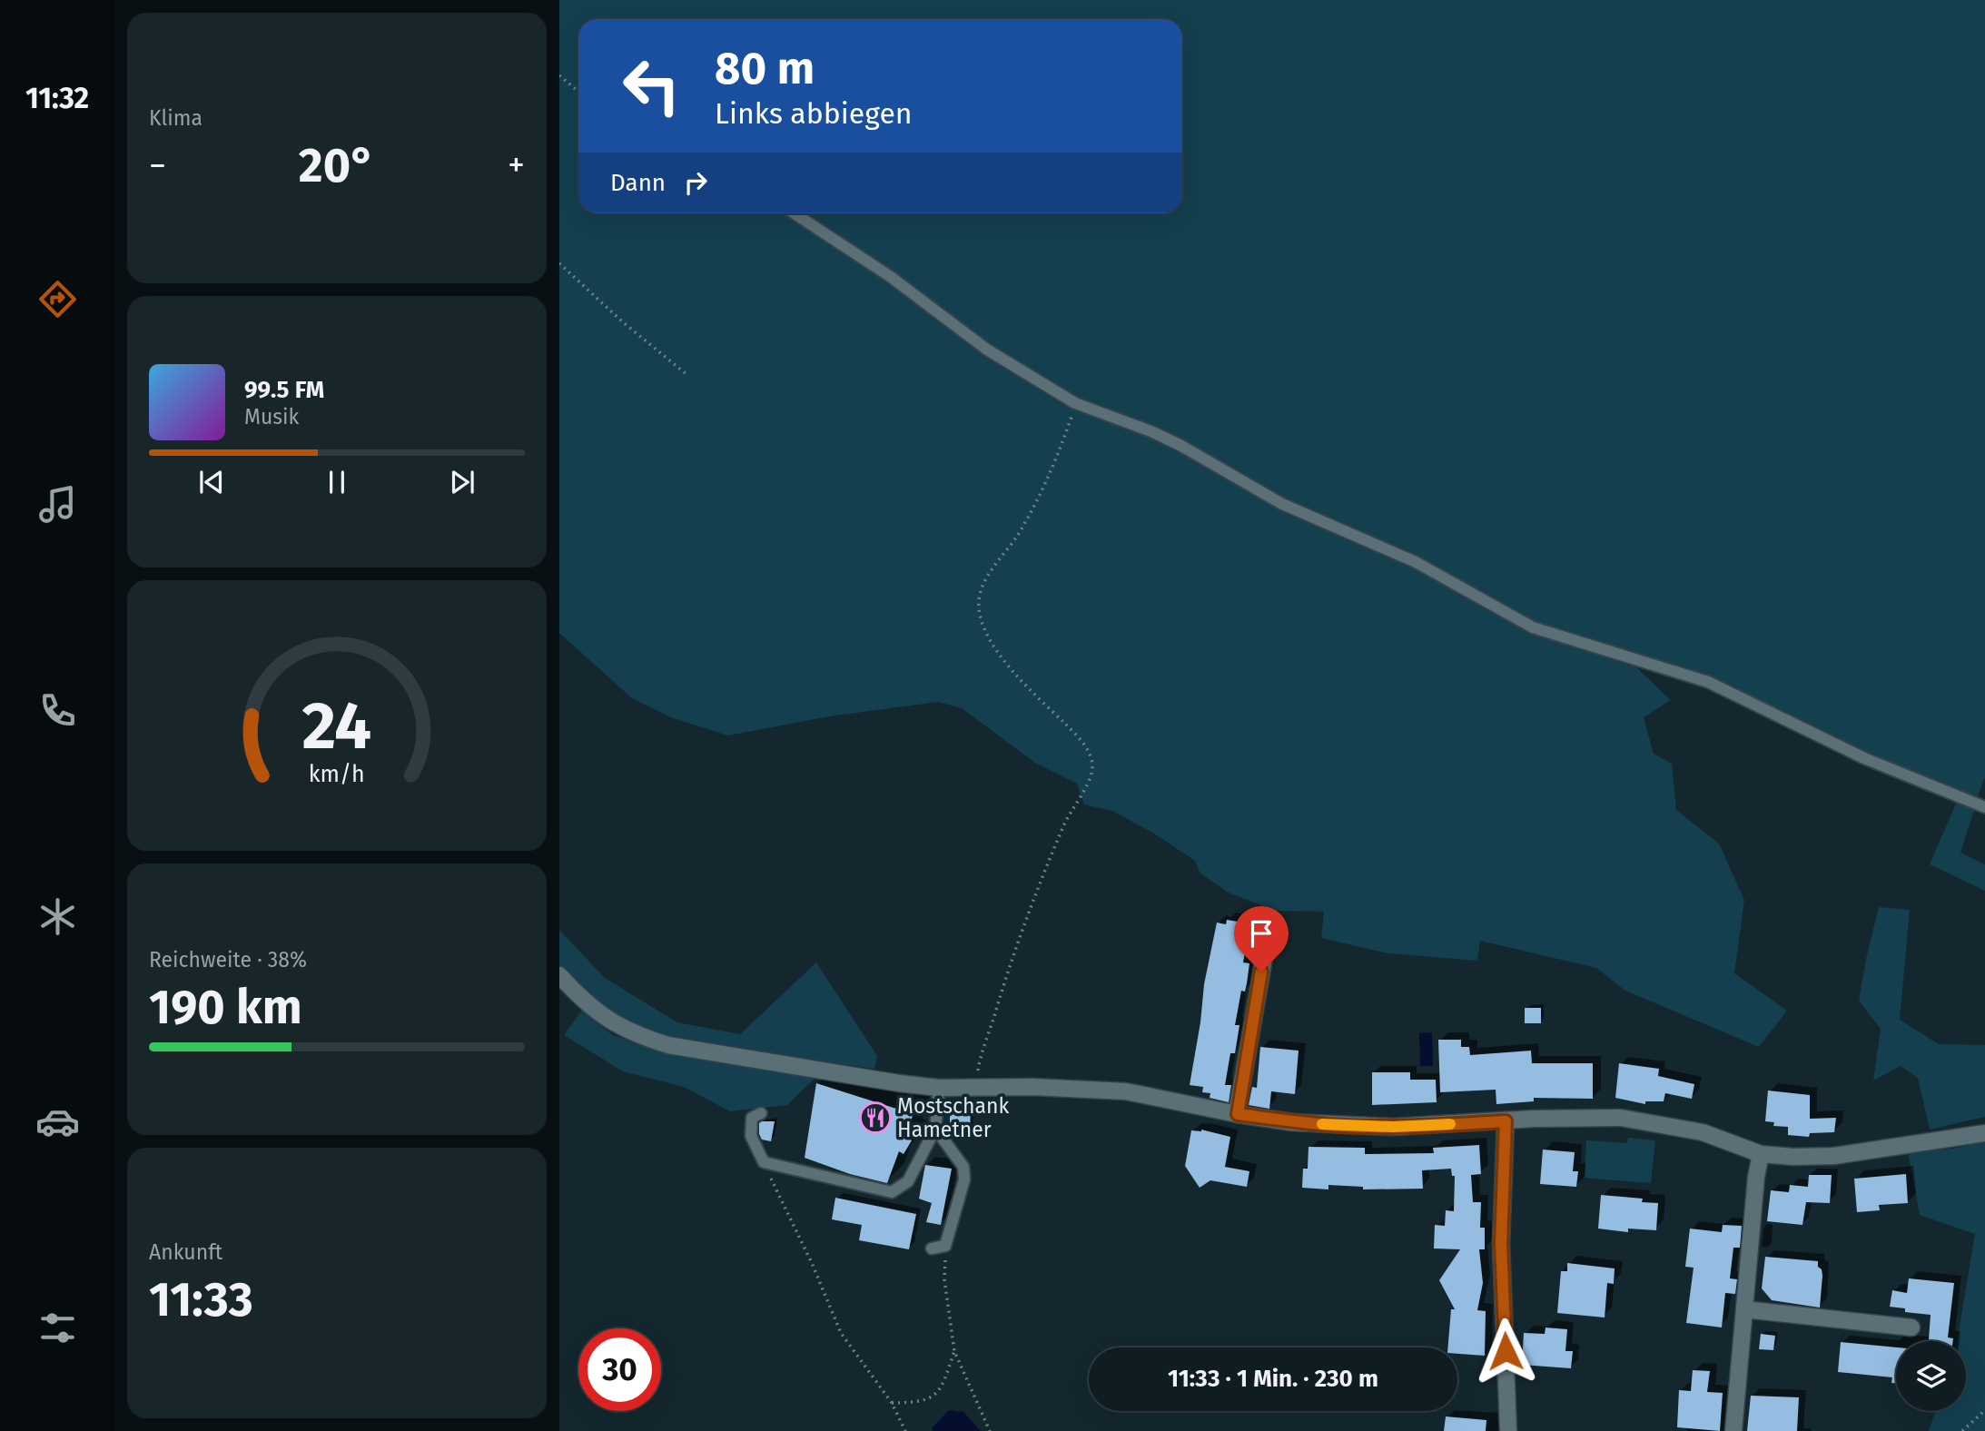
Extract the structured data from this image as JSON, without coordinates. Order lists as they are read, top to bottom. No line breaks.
{"places":{"restaurant":["Mostschank Hametner"]},"page":{"tabs":"11:32","tile":["Klima",["Reichweite · 38%","190 km"],["Ankunft","11:33"]],"turn":["80 m","Links abbiegen"],"heat":["−","20°","+"],"then":"Dann","song":["99.5 FM","Musik"],"limit":"30","trip":"11:33 · 1 Min. · 230 m","gauge":["24","km/h"]}}
